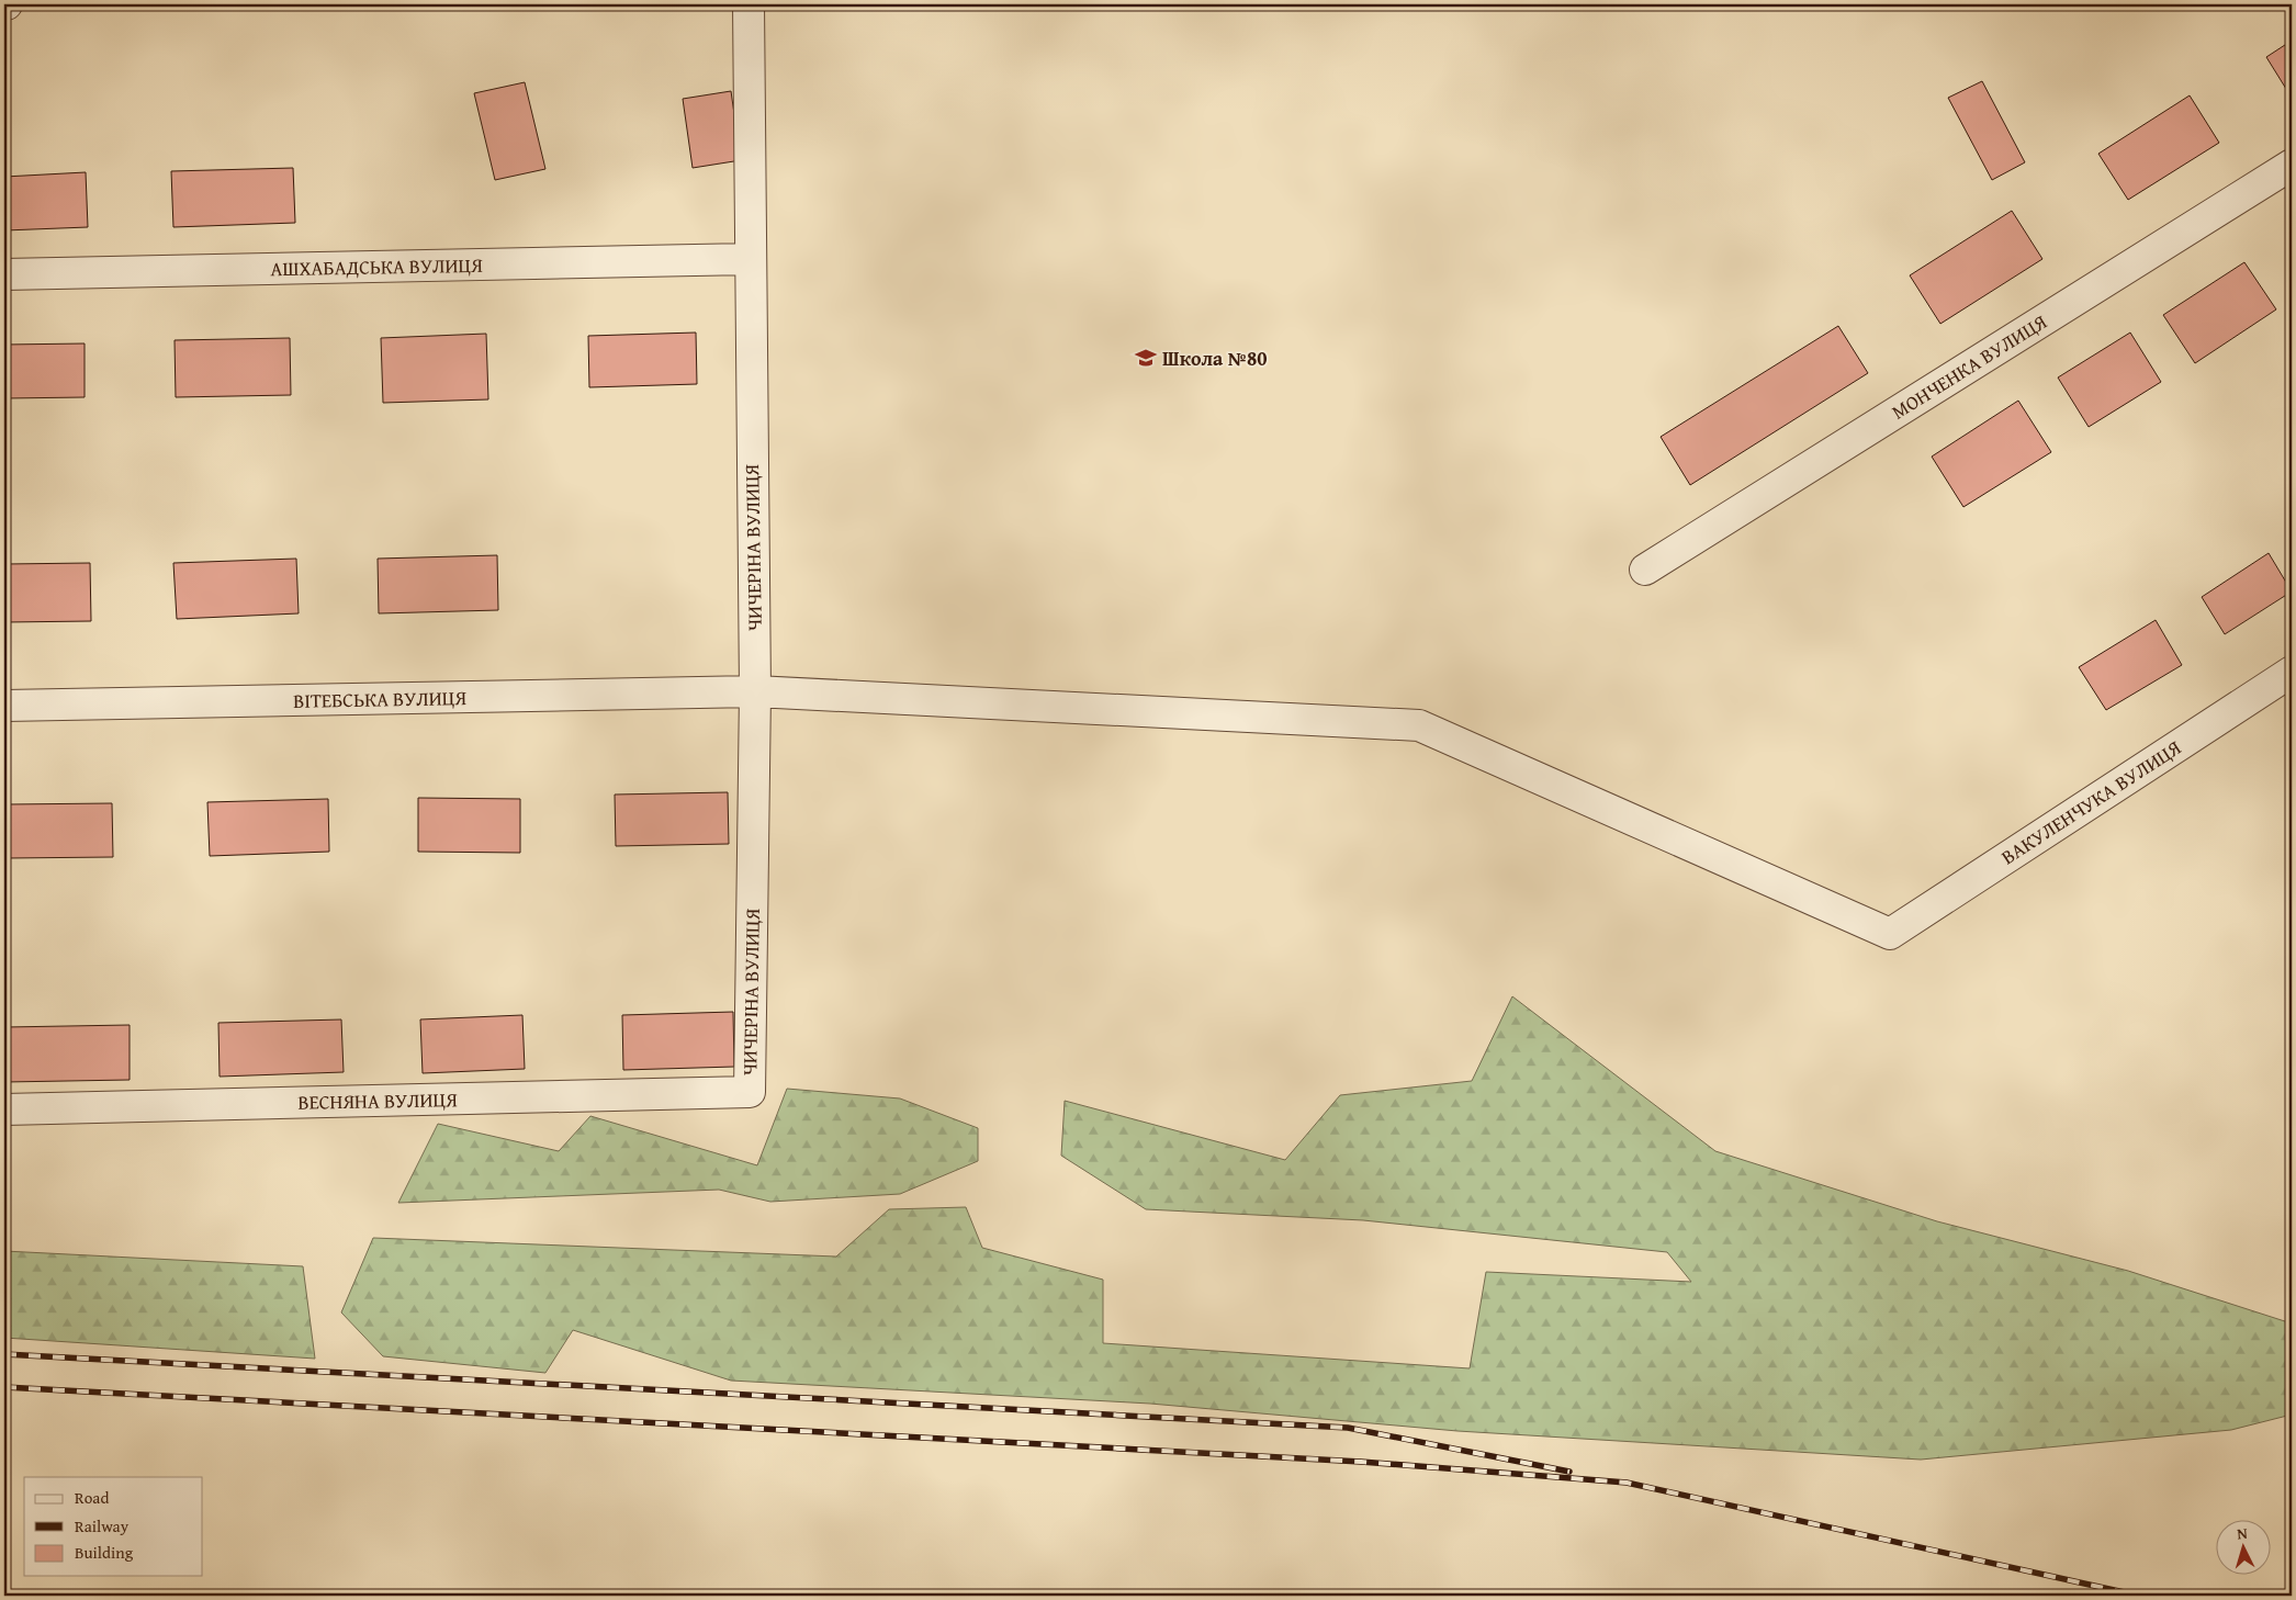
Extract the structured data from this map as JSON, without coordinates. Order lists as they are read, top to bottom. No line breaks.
{"streets":{"street":["АШХАБАДСЬКА ВУЛИЦЯ","МОНЧЕНКА ВУЛИЦЯ","ЧИЧЕРІНА ВУЛИЦЯ","ВІТЕБСЬКА ВУЛИЦЯ","ВАКУЛЕНЧУКА ВУЛИЦЯ","ВЕСНЯНА ВУЛИЦЯ"]},"crossings":[["АШХАБАДСЬКА ВУЛИЦЯ","ЧИЧЕРІНА ВУЛИЦЯ"],["ЧИЧЕРІНА ВУЛИЦЯ","ВІТЕБСЬКА ВУЛИЦЯ"],["ЧИЧЕРІНА ВУЛИЦЯ","ВЕСНЯНА ВУЛИЦЯ"],["ВІТЕБСЬКА ВУЛИЦЯ","ВАКУЛЕНЧУКА ВУЛИЦЯ"]],"places":{"school or university":["Школа №80"]},"legend":["Road","Railway","Building"],"north":"top"}
